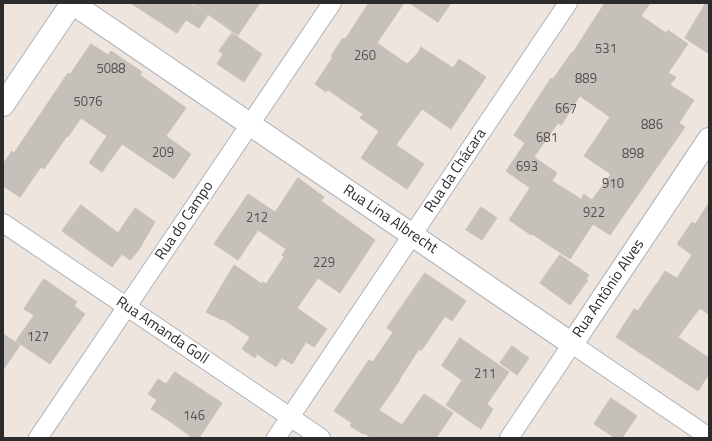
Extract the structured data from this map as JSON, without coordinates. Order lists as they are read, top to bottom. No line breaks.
{"streets":{"street":["Rua da Chácara","Rua Lina Albrecht","Rua do Campo","Rua Antônio Alves","Rua Amanda Goll"]},"crossings":[["Rua da Chácara","Rua Lina Albrecht"],["Rua da Chácara","Rua Amanda Goll"],["Rua Lina Albrecht","Rua do Campo"],["Rua Lina Albrecht","Rua Antônio Alves"],["Rua do Campo","Rua Amanda Goll"]],"house_numbers":["531","260","5088","889","5076","667","886","681","209","898","693","910","922","212","229","127","211","146"]}
